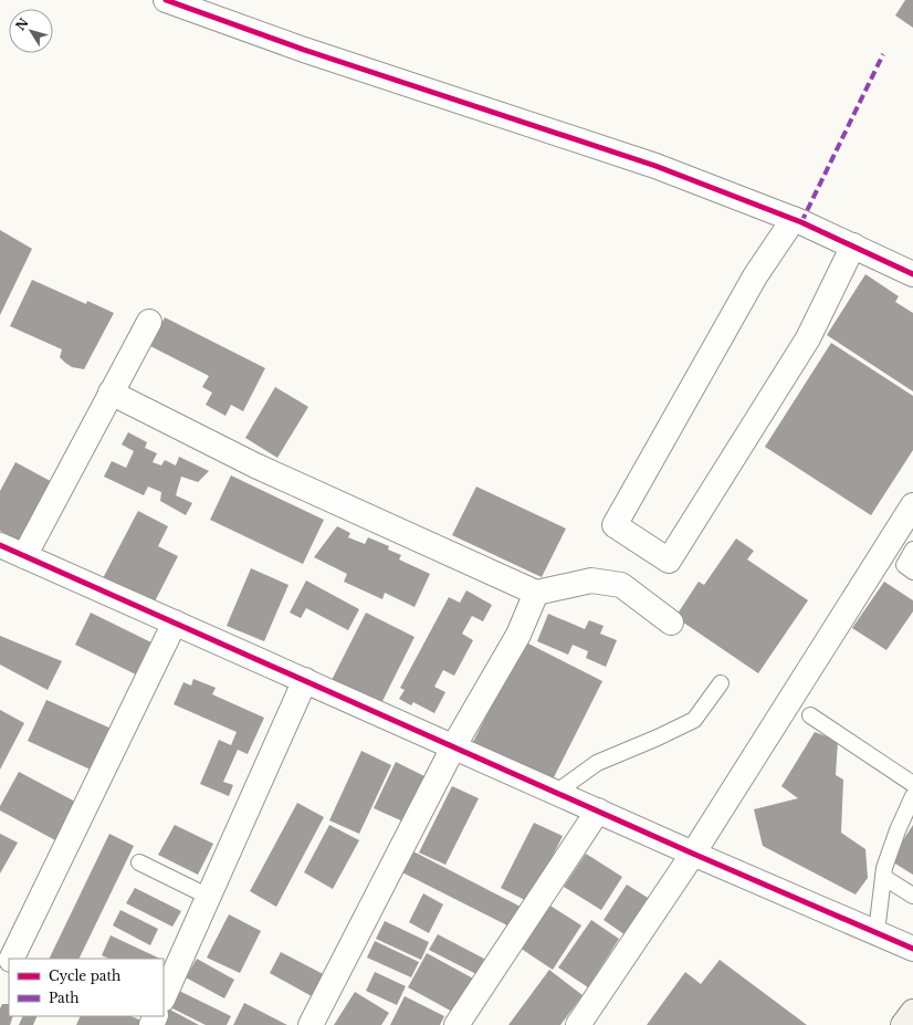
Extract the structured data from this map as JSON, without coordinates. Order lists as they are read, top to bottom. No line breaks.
{"legend":["Cycle path","Path"],"north":"top left"}
